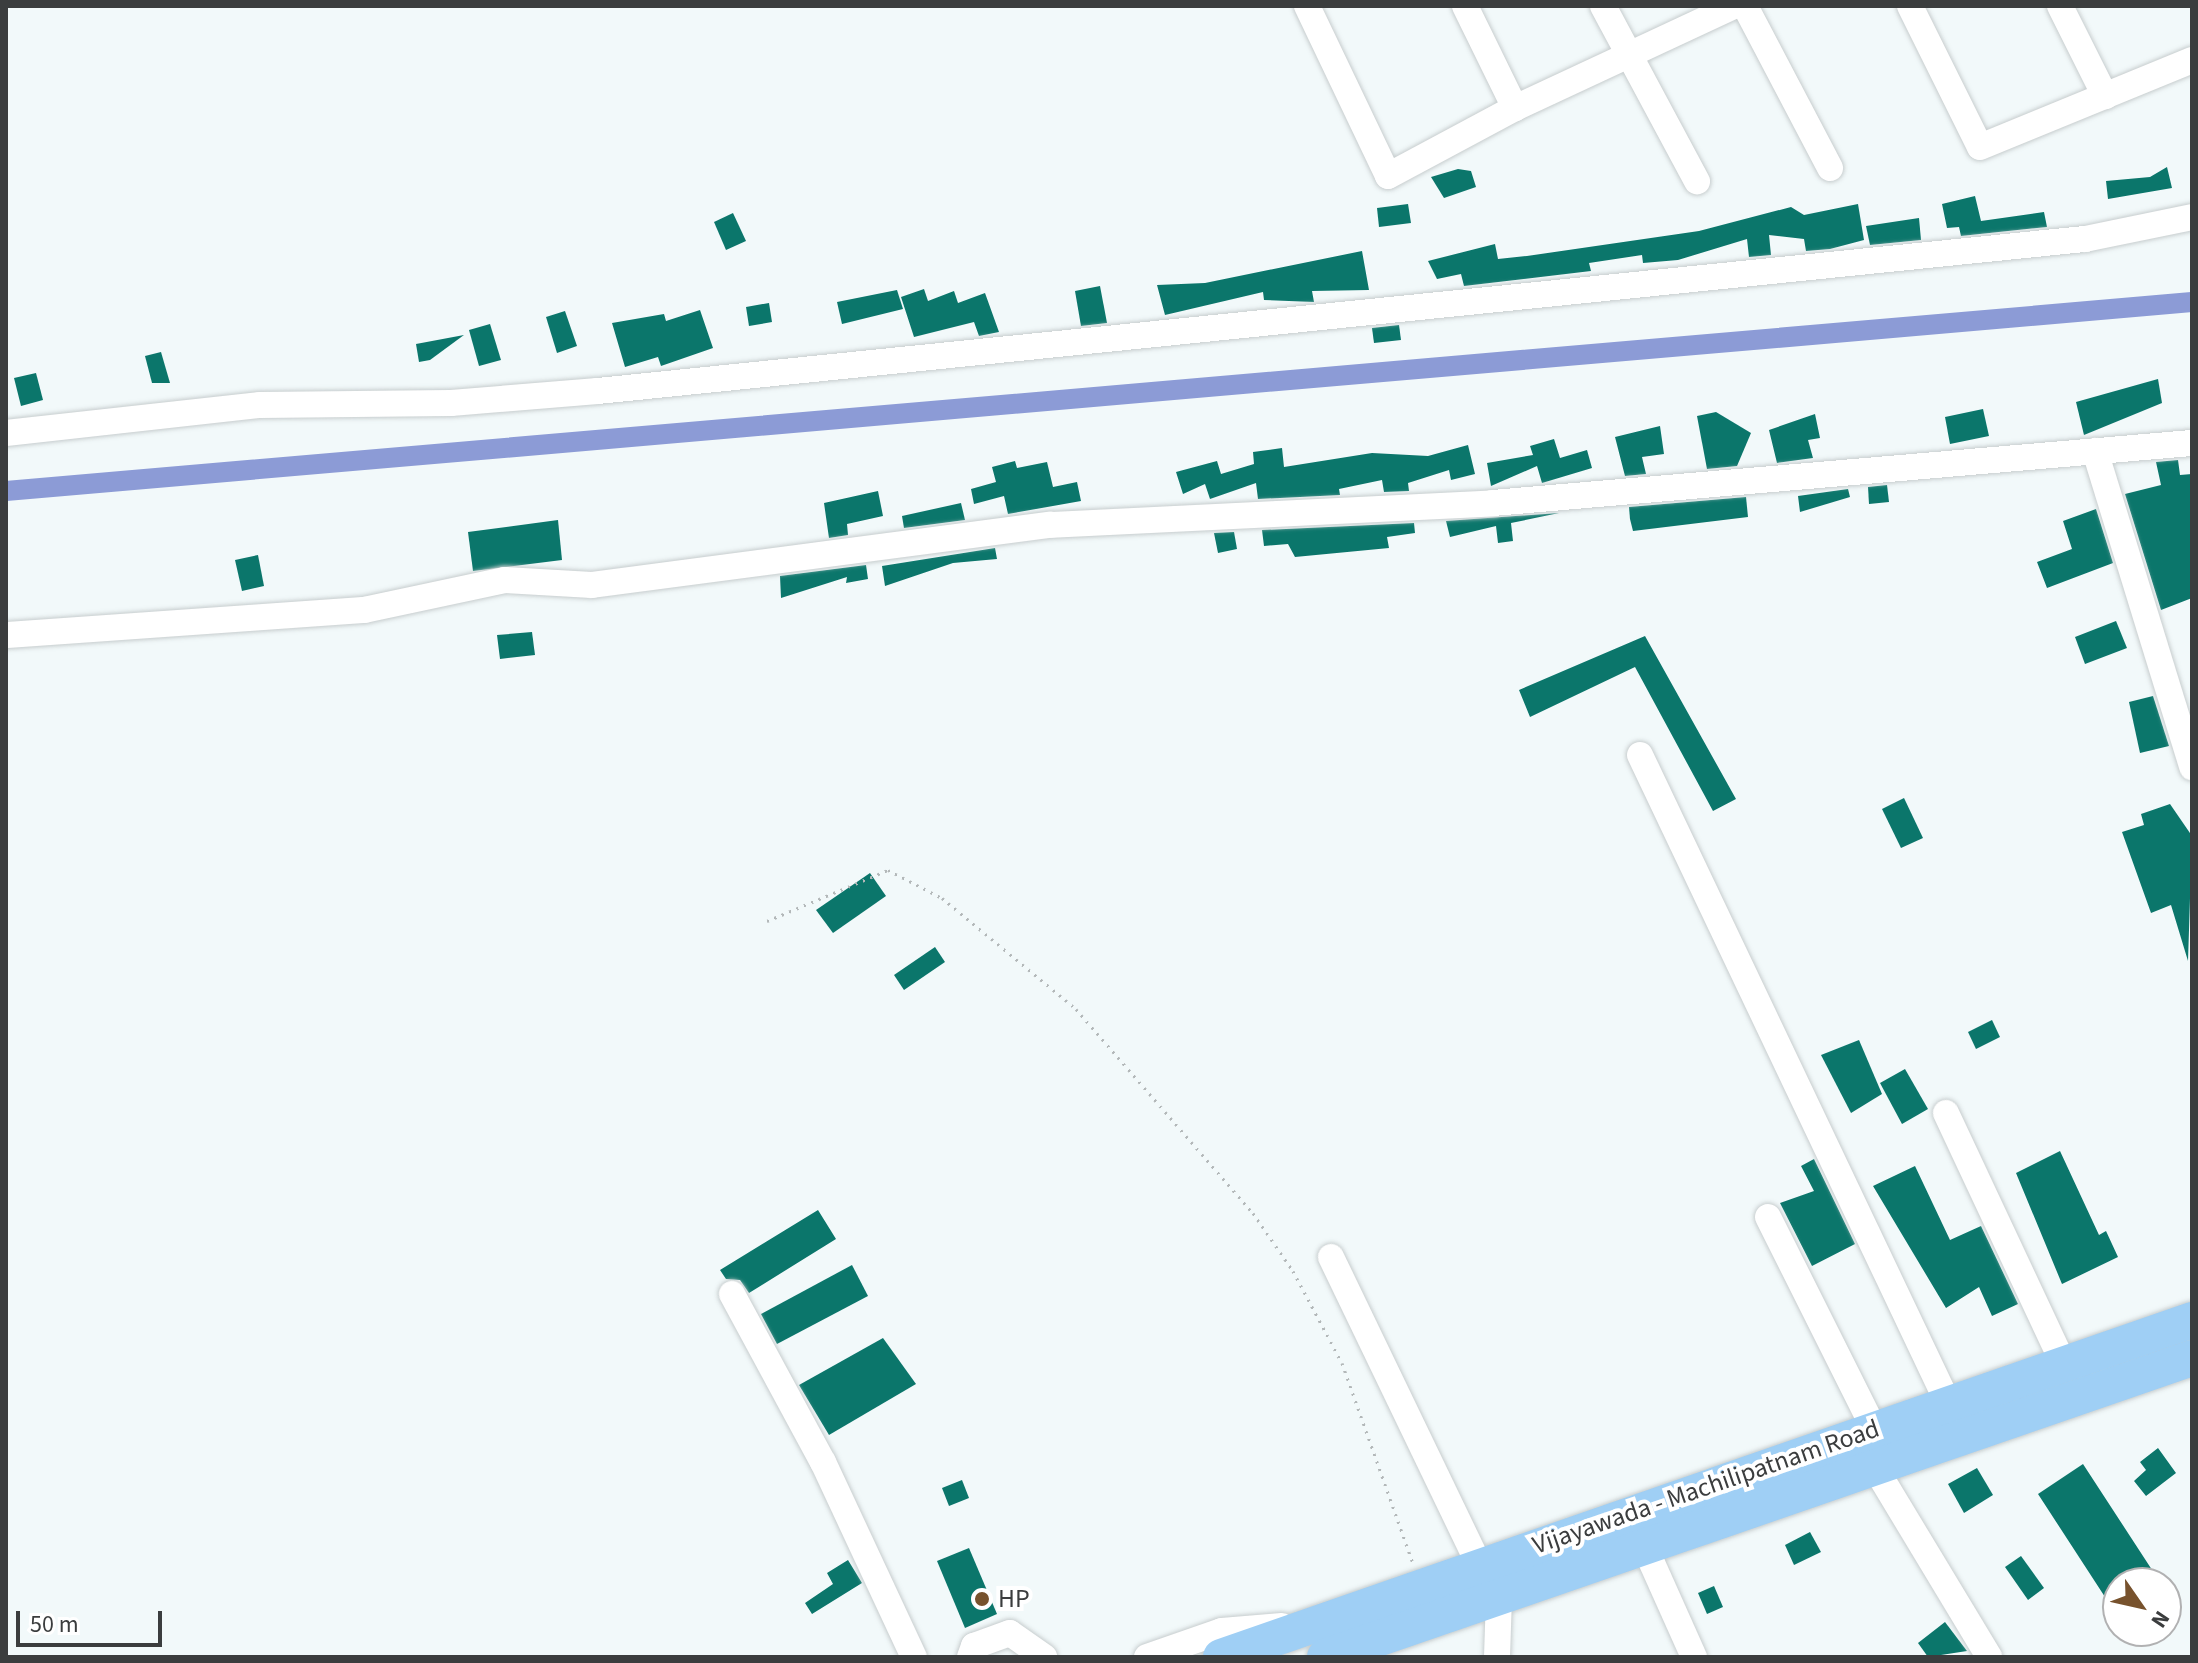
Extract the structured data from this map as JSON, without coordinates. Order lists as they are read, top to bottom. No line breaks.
{"streets":{"highway":["Vijayawada - Machilipatnam Road"]},"places":["HP"],"scale_bar":"50 m","north":"bottom right"}
